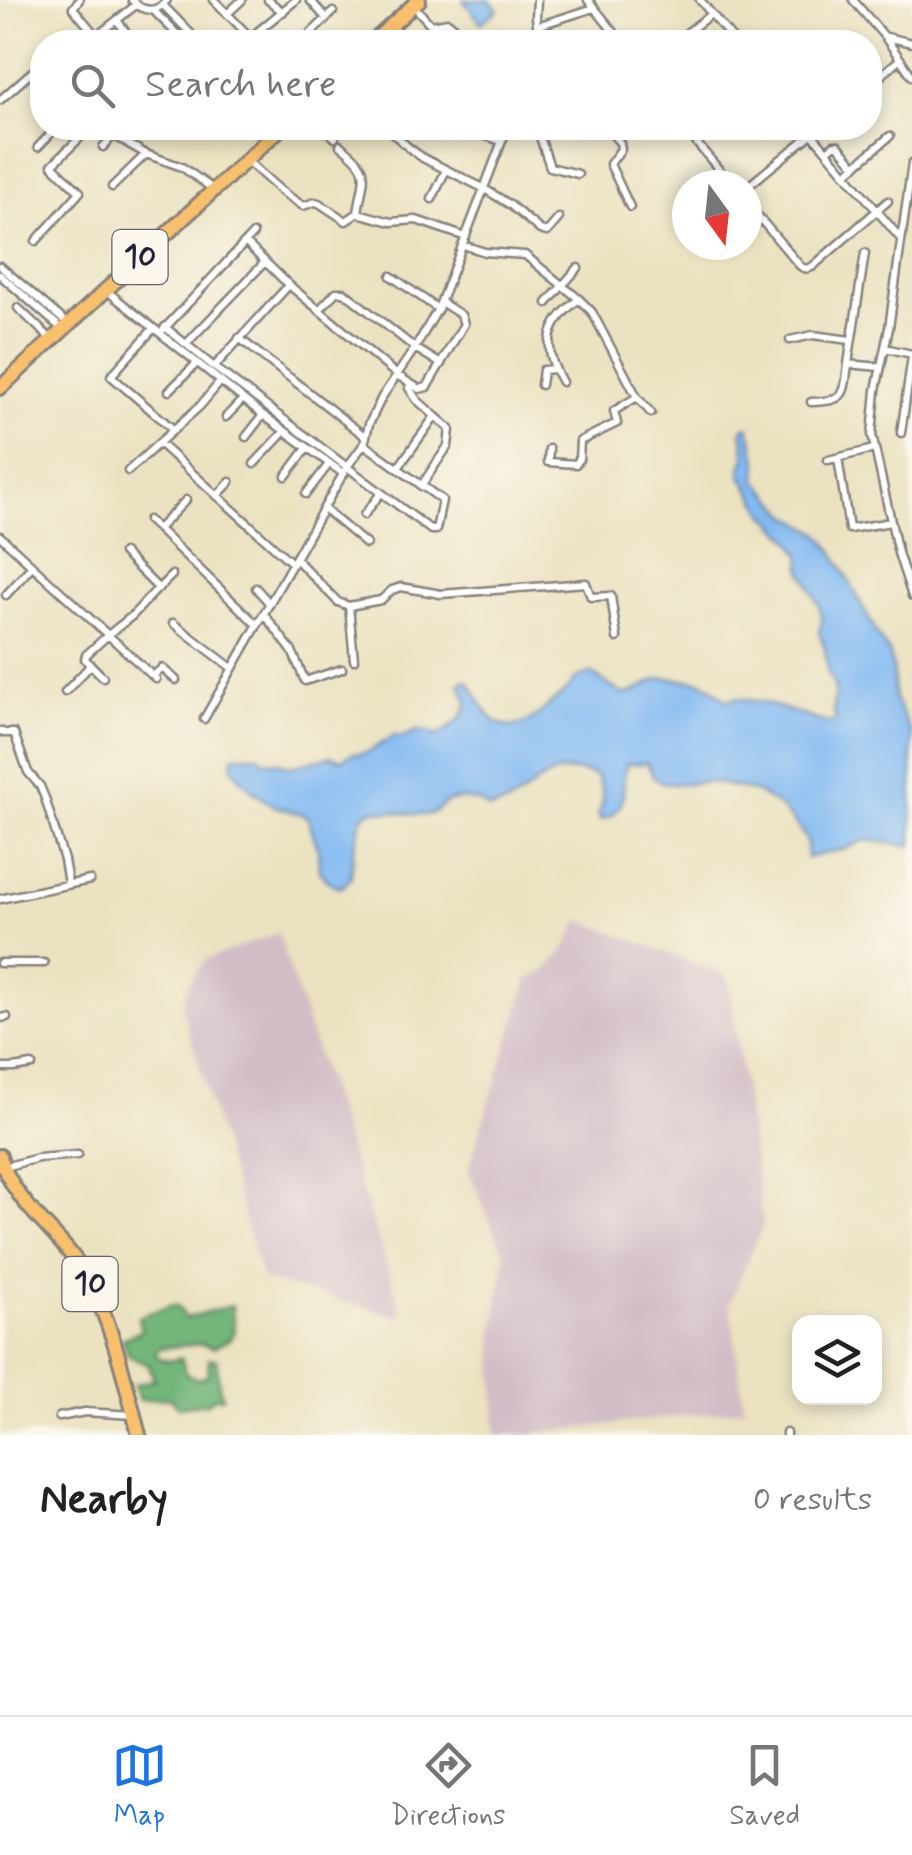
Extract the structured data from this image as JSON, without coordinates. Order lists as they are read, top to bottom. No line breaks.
{"streets":{"highway":["10"]},"north":"bottom","page":{"search":"Search here","heading":["Nearby","0 results"],"nav":["Map","Directions","Saved"]}}
